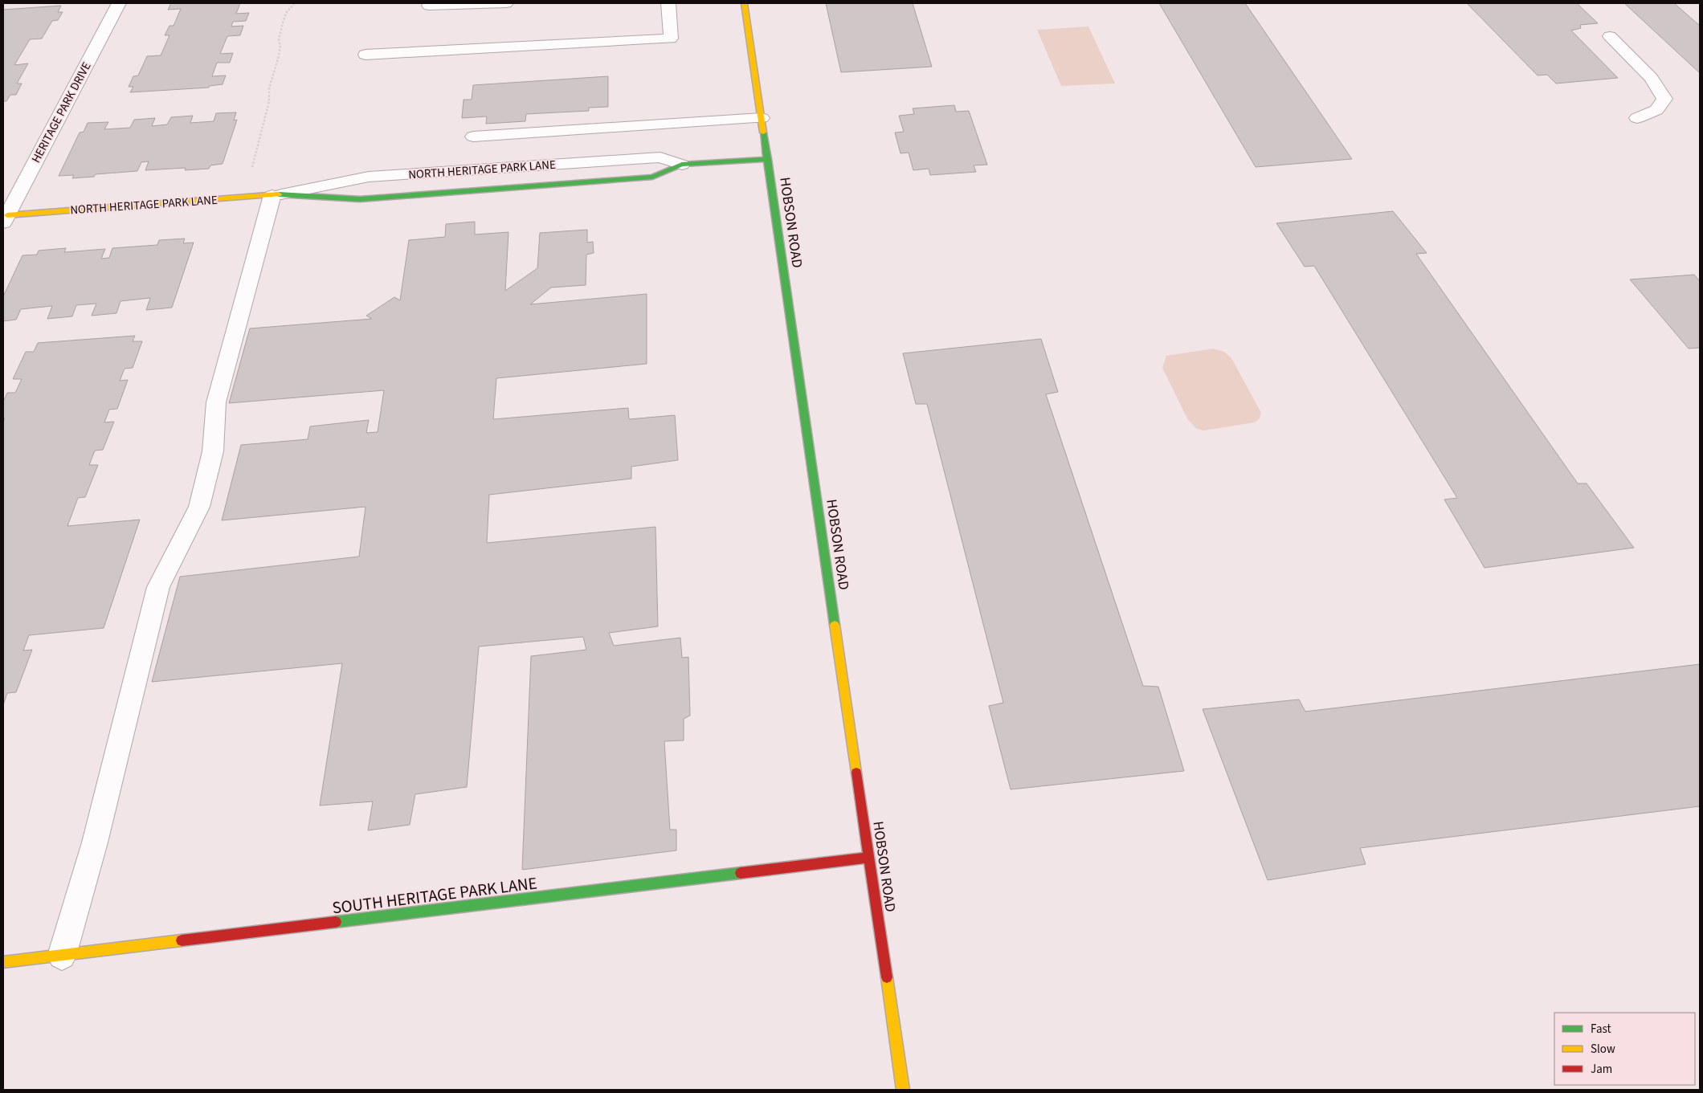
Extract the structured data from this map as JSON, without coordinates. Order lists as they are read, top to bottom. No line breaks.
{"streets":{"street":["HERITAGE PARK DRIVE","NORTH HERITAGE PARK LANE","HOBSON ROAD","SOUTH HERITAGE PARK LANE"]},"crossings":[["HERITAGE PARK DRIVE","NORTH HERITAGE PARK LANE"],["NORTH HERITAGE PARK LANE","HOBSON ROAD"],["HOBSON ROAD","SOUTH HERITAGE PARK LANE"]],"legend":["Fast","Slow","Jam"]}
